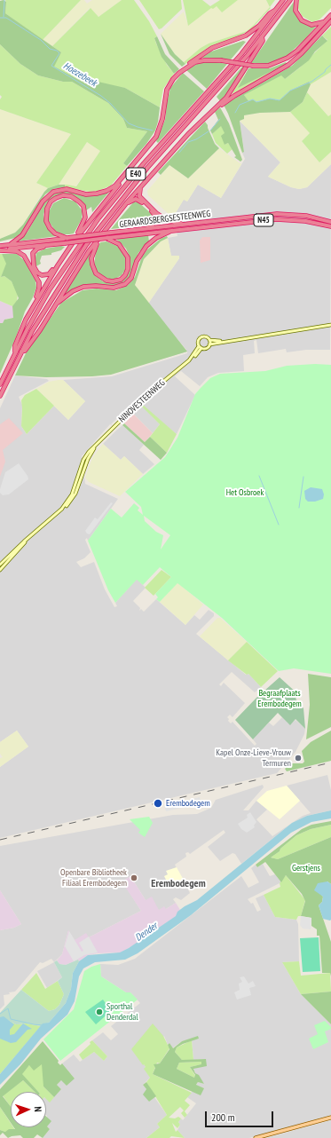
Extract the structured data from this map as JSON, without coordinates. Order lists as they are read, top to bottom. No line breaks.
{"streets":{"highway":["E40","GERAARDSBERGSESTEENWEG","N45"],"main road":["NINOVESTEENWEG"]},"districts":["Erembodegem"],"water":["Hoezebeek","Dender"],"parks":["Het Osbroek","Begraafplaats Erembodegem","Gerstjens"],"places":["Kapel Onze-Lieve-Vrouw Termuren","Erembodegem","Openbare Bibliotheek Filiaal Erembodegem","Sporthal Denderdal"],"scale_bar":"200 m","north":"right"}
